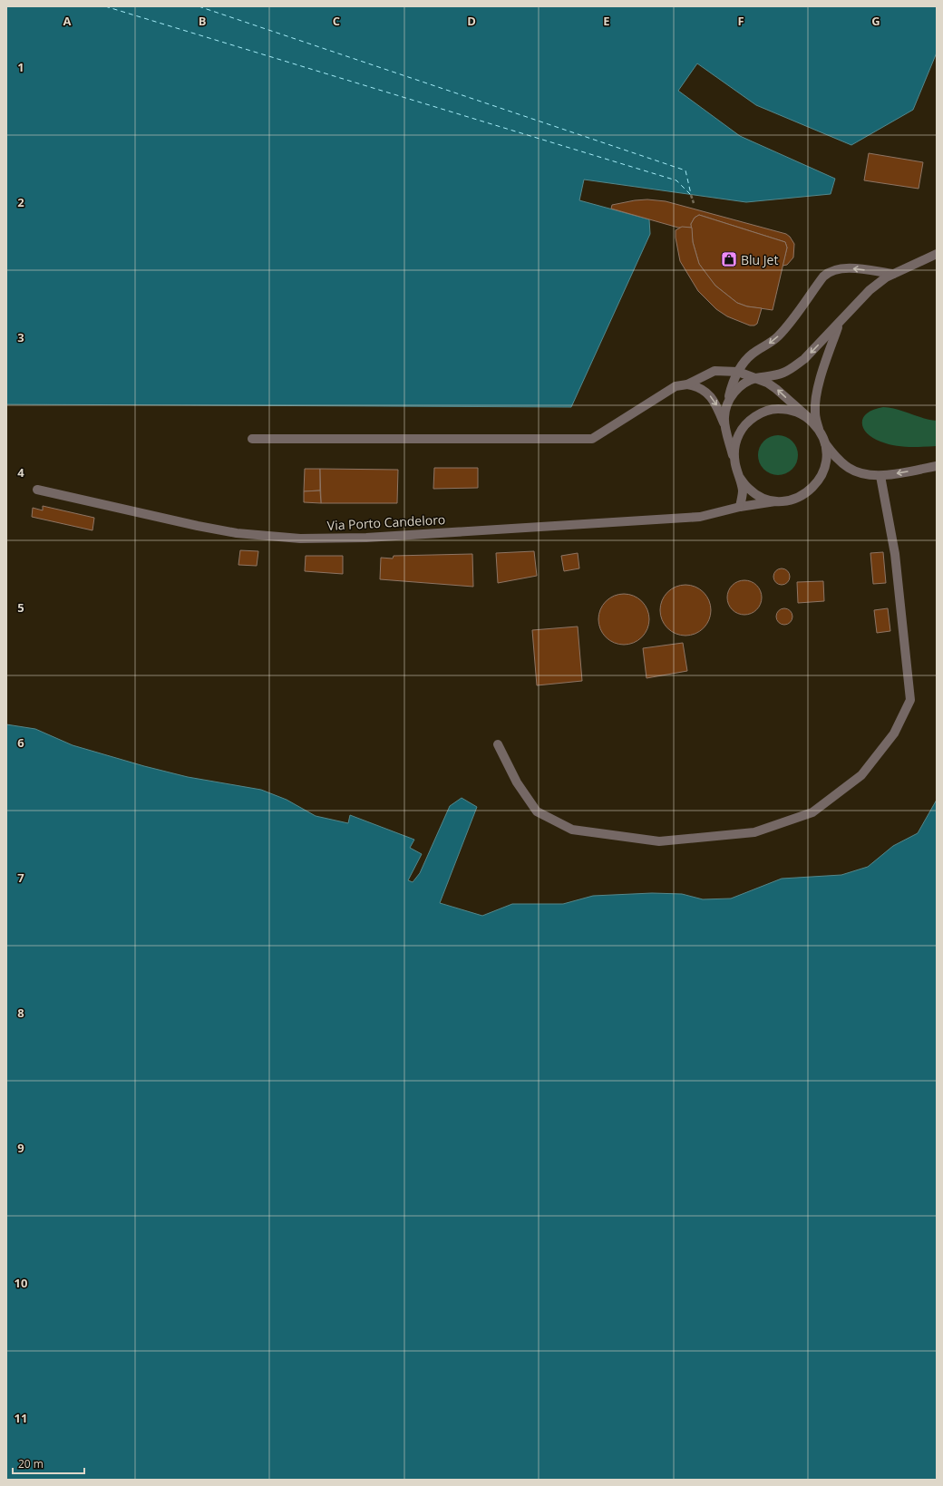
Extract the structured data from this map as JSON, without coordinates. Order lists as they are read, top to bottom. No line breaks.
{"streets":{"street":["Via Porto Candeloro"]},"places":{"shop":["Blu Jet"]},"scale_bar":"20 m","grid":{"columns":["A","B","C","D","E","F","G"],"rows":["1","2","3","4","5","6","7","8","9","10","11"]}}
